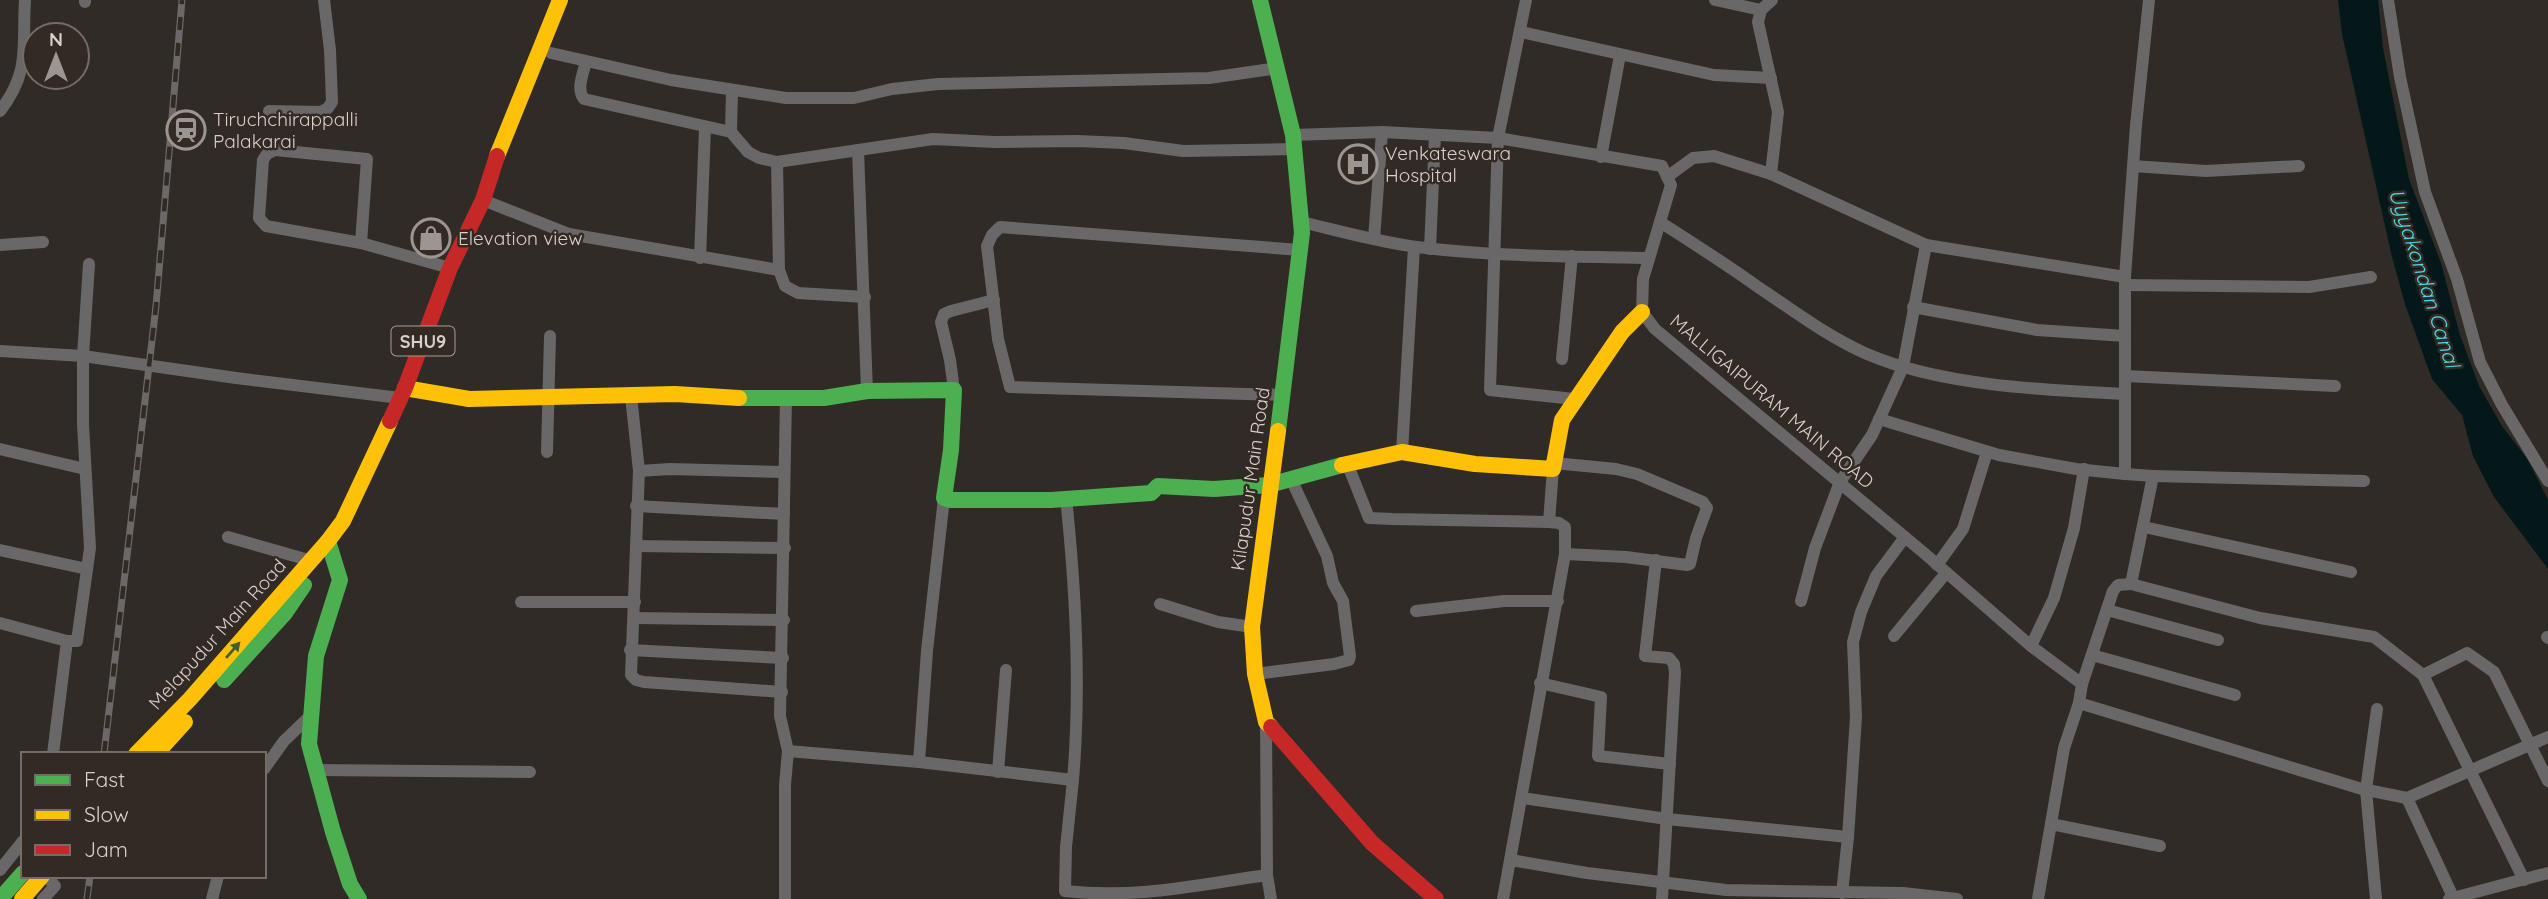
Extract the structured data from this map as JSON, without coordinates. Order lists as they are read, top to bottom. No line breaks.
{"streets":{"street":["SHU9","MALLIGAIPURAM MAIN ROAD","Kilapudur Main Road","Melapudur Main Road"]},"water":["Uyyakondan Canal"],"places":{"station":["Tiruchchirappalli Palakarai"],"hospital":["Venkateswara Hospital"],"shop":["Elevation view"]},"legend":["Fast","Slow","Jam"],"north":"top"}
